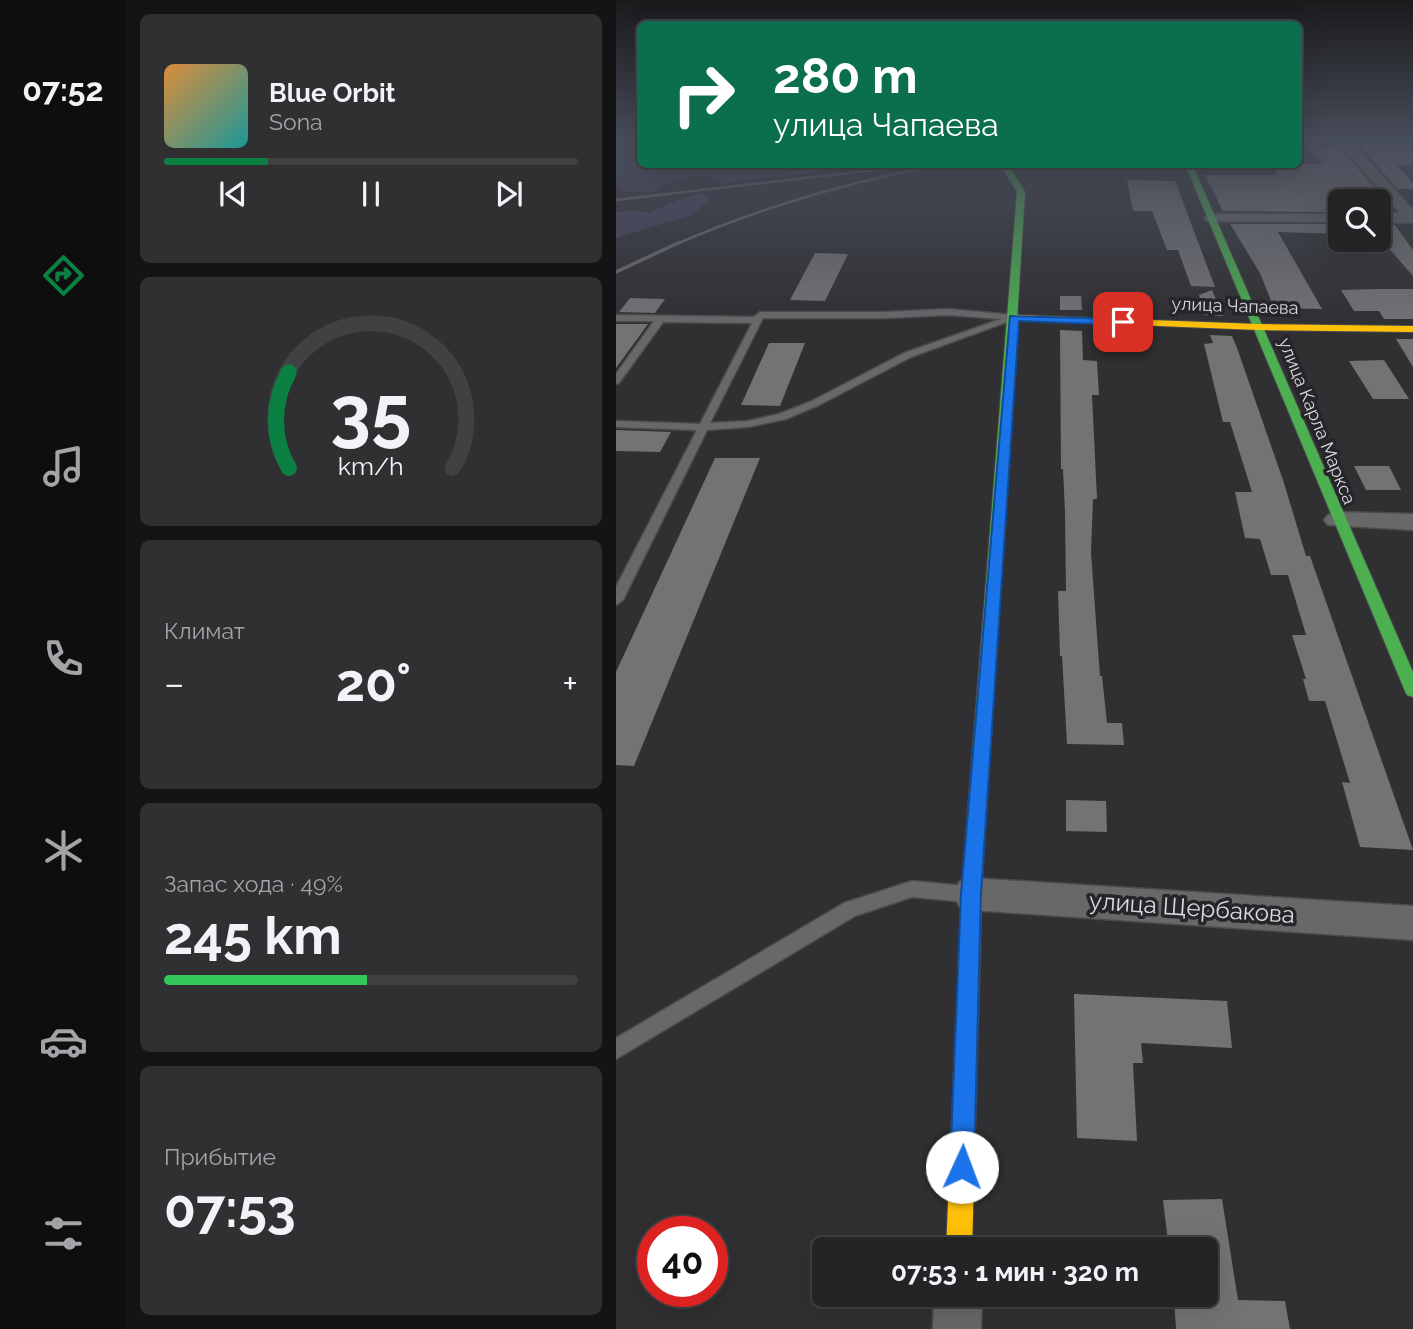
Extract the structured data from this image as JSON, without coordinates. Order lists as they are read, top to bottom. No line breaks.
{"streets":{"street":["улица Чапаева","улица Карла Маркса","улица Щербакова"]},"crossings":[["улица Чапаева","улица Карла Маркса"]],"page":{"tabs":"07:52","turn":["280 m","улица Чапаева"],"song":["Blue Orbit","Sona"],"tile":["Климат",["Запас хода · 49%","245 km"],["Прибытие","07:53"]],"heat":["−","20°","+"],"limit":"40","trip":"07:53 · 1 мин · 320 m","gauge":["35","km/h"]}}
